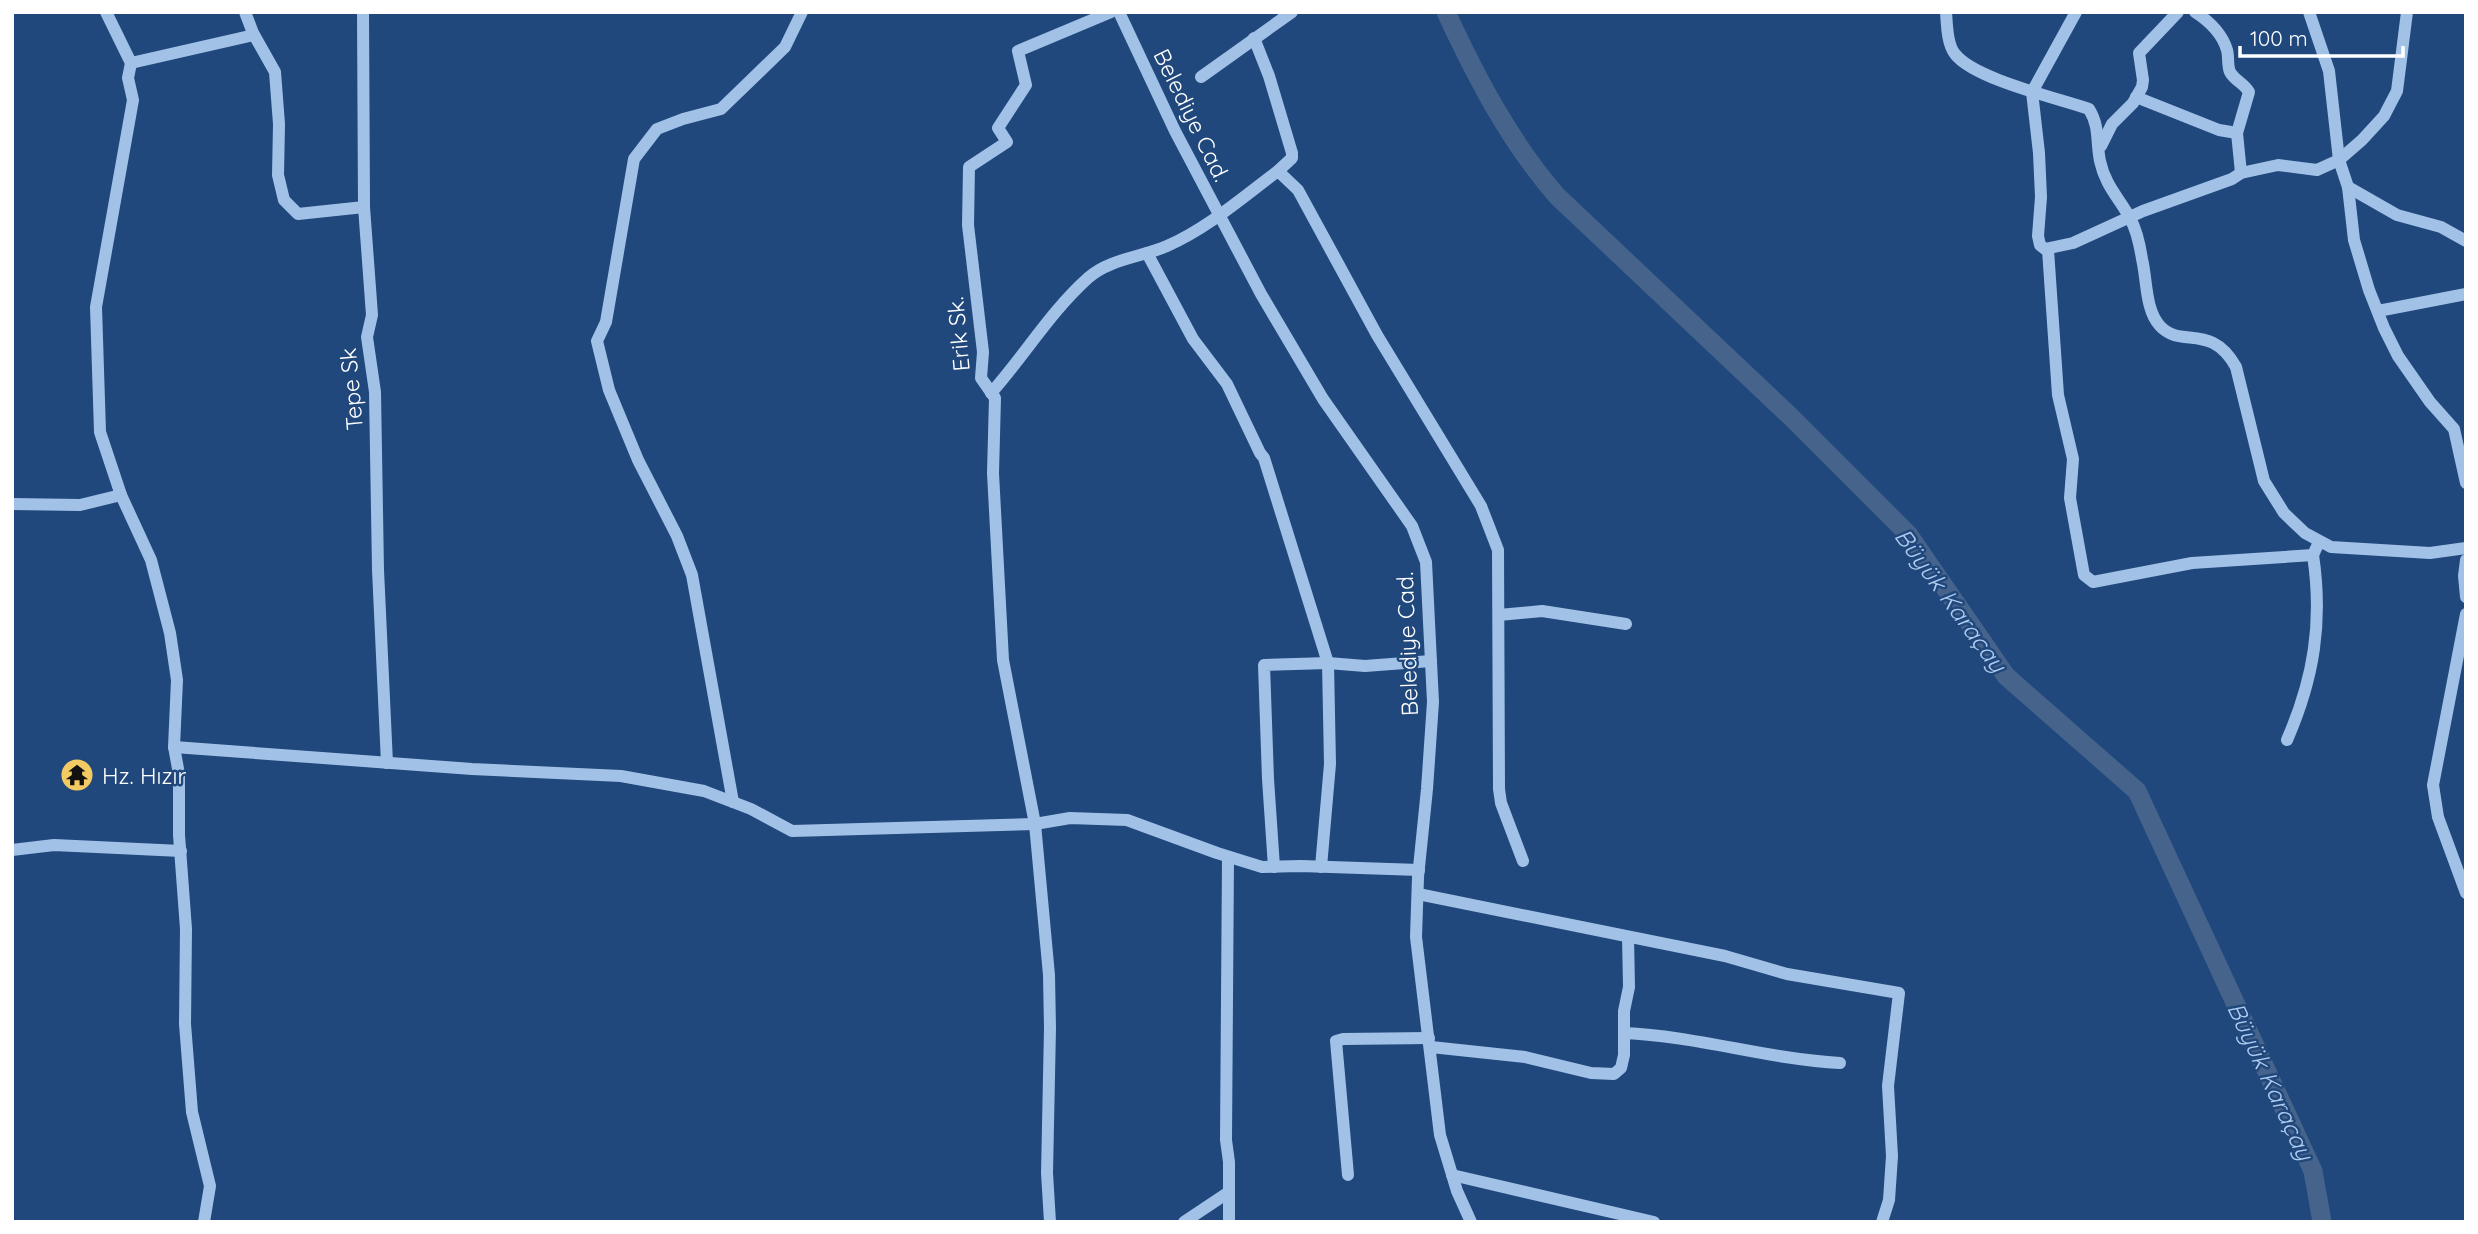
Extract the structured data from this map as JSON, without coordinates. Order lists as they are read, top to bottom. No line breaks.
{"streets":{"street":["Belediye Cad.","Erik Sk.","Tepe Sk"]},"water":["Büyük Karaçay"],"places":{"temple":["Hz. Hızır"]},"scale_bar":"100 m"}
